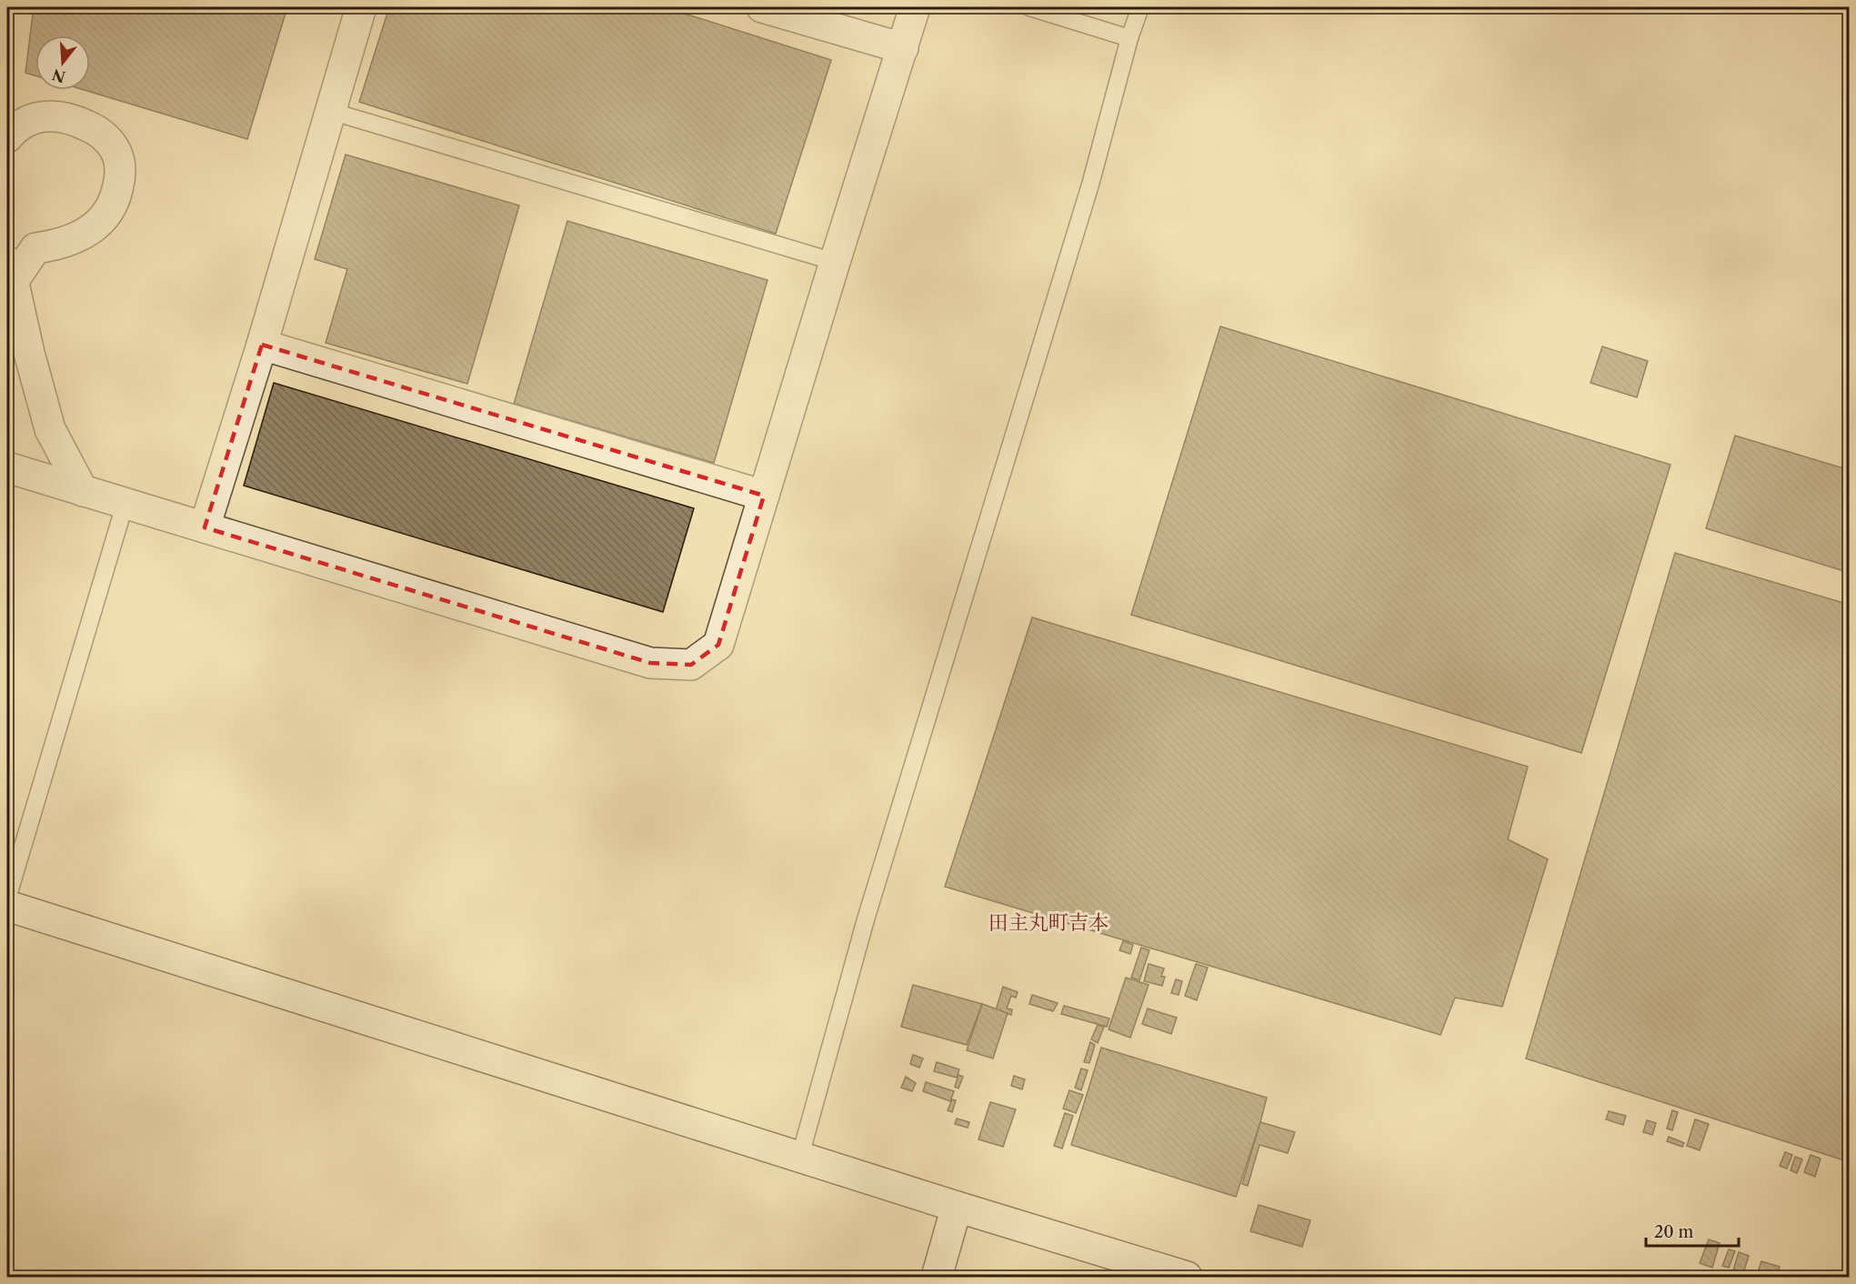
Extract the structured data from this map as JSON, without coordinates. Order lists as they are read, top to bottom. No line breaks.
{"districts":["田主丸町吉本"],"scale_bar":"20 m","north":"bottom"}
